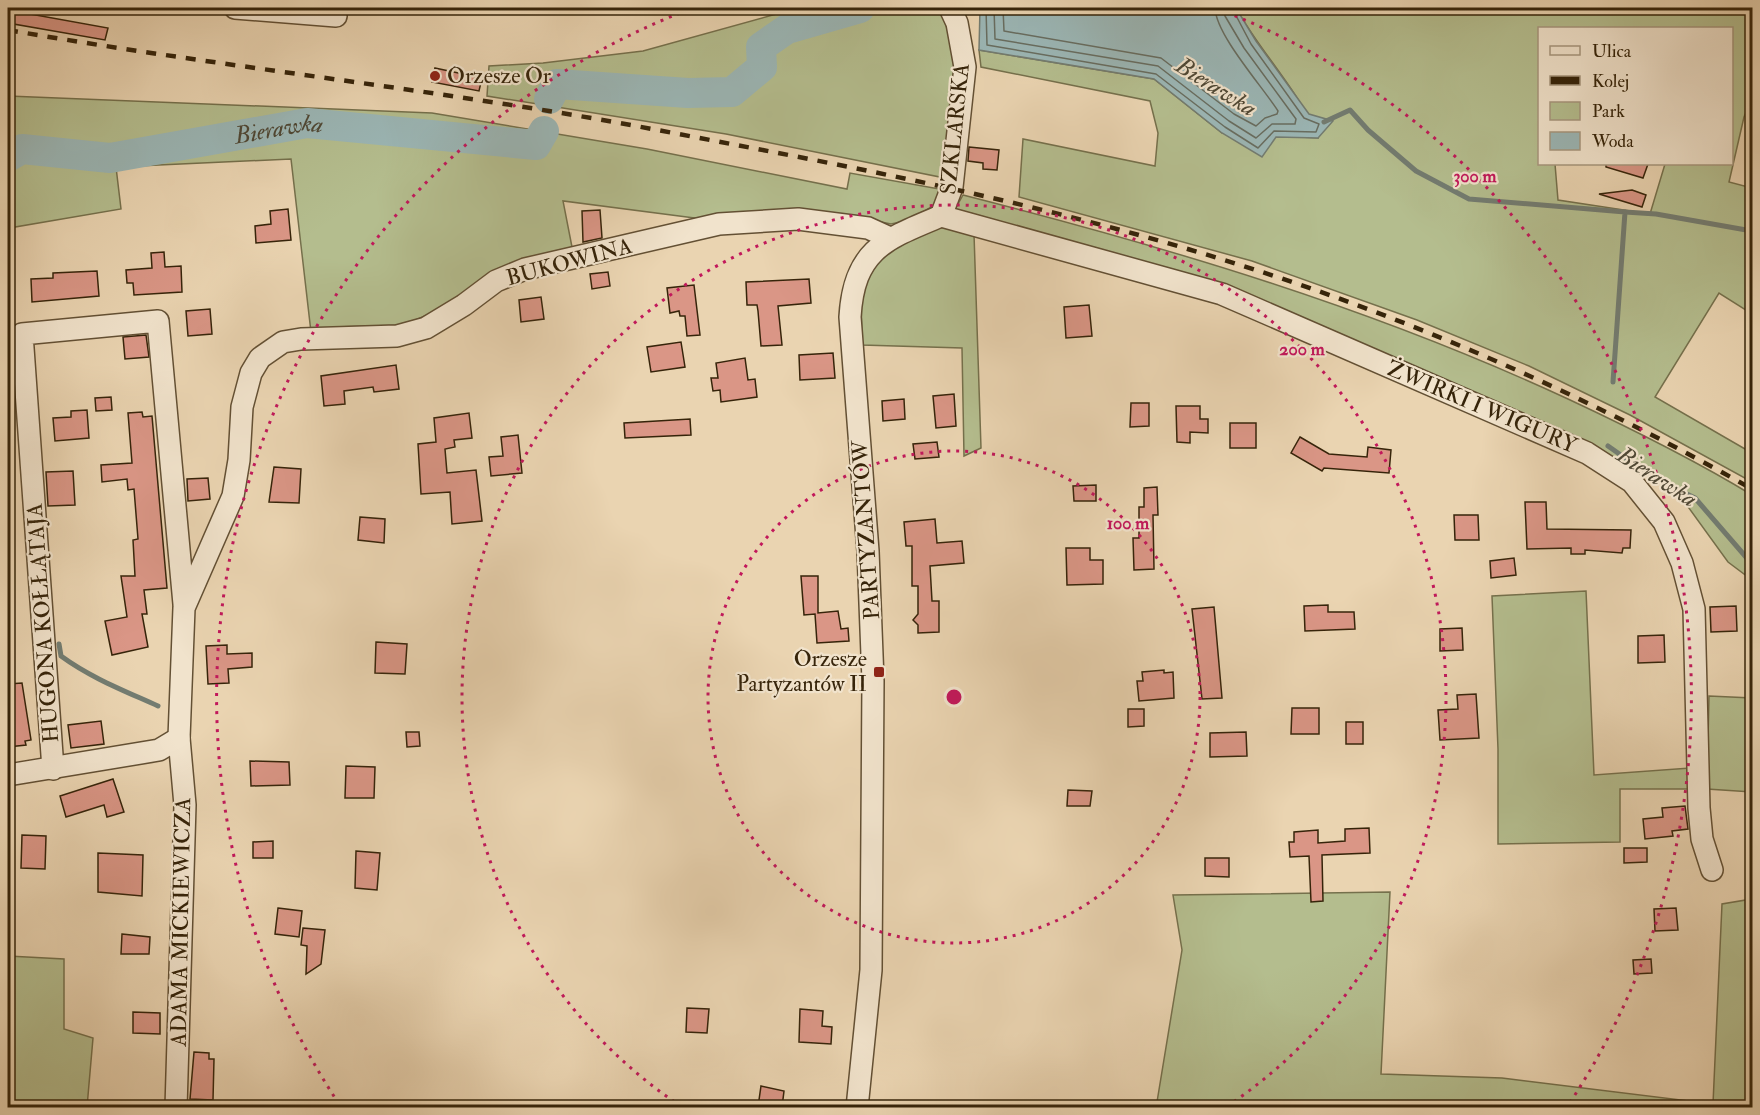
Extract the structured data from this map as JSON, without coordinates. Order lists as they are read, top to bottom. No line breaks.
{"streets":{"street":["SZKLARSKA","BUKOWINA","ŻWIRKI I WIGURY","PARTYZANTÓW","HUGONA KOŁŁĄTAJA","ADAMA MICKIEWICZA"]},"crossings":[["SZKLARSKA","ŻWIRKI I WIGURY"],["SZKLARSKA","PARTYZANTÓW"],["BUKOWINA","PARTYZANTÓW"],["BUKOWINA","HUGONA KOŁŁĄTAJA"],["BUKOWINA","ADAMA MICKIEWICZA"],["ŻWIRKI I WIGURY","PARTYZANTÓW"]],"water":["Bierawka"],"places":{"other":["Orzesze Or"],"transit":["Orzesze Partyzantów II"]},"legend":["Ulica","Kolej","Park","Woda"],"rings":["300 m","200 m","100 m"]}
